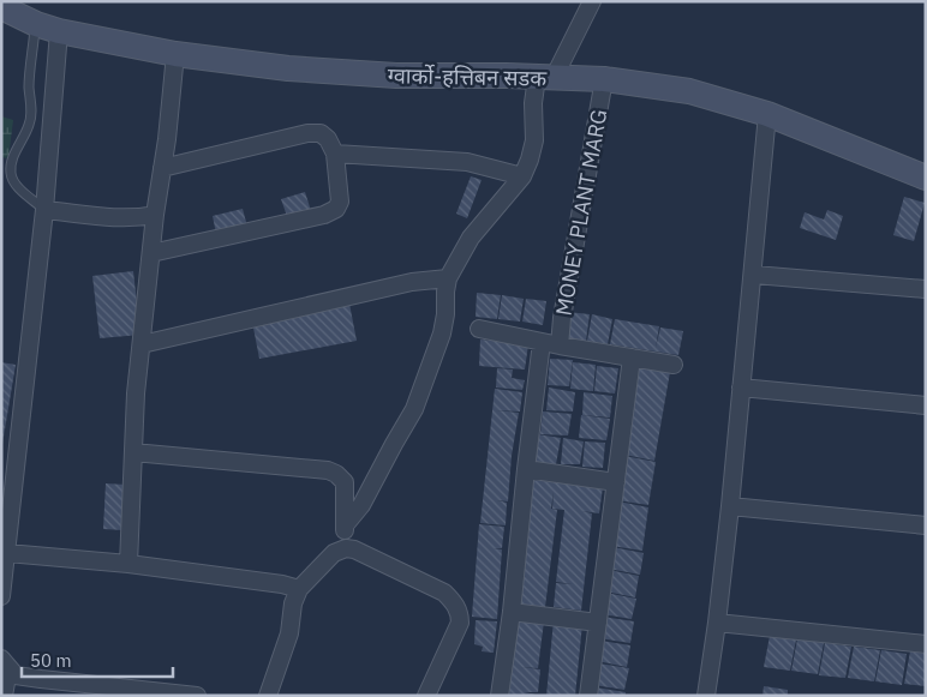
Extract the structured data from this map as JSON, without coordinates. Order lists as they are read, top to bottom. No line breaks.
{"streets":{"main road":["ग्वार्को-हत्तिबन सडक"],"street":["MONEY PLANT MARG"]},"crossings":[["ग्वार्को-हत्तिबन सडक","MONEY PLANT MARG"]],"scale_bar":"50 m"}
